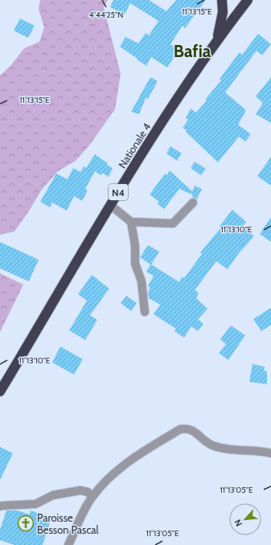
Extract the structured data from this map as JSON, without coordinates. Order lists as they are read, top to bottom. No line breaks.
{"streets":{"highway":["Nationale 4","N4"]},"districts":["Bafia"],"places":{"church":["Paroisse Besson Pascal"]},"north":"bottom left","coordinates":["11°13'15\"E","4°44'25\"N","11°13'10\"E","11°13'05\"E"]}
